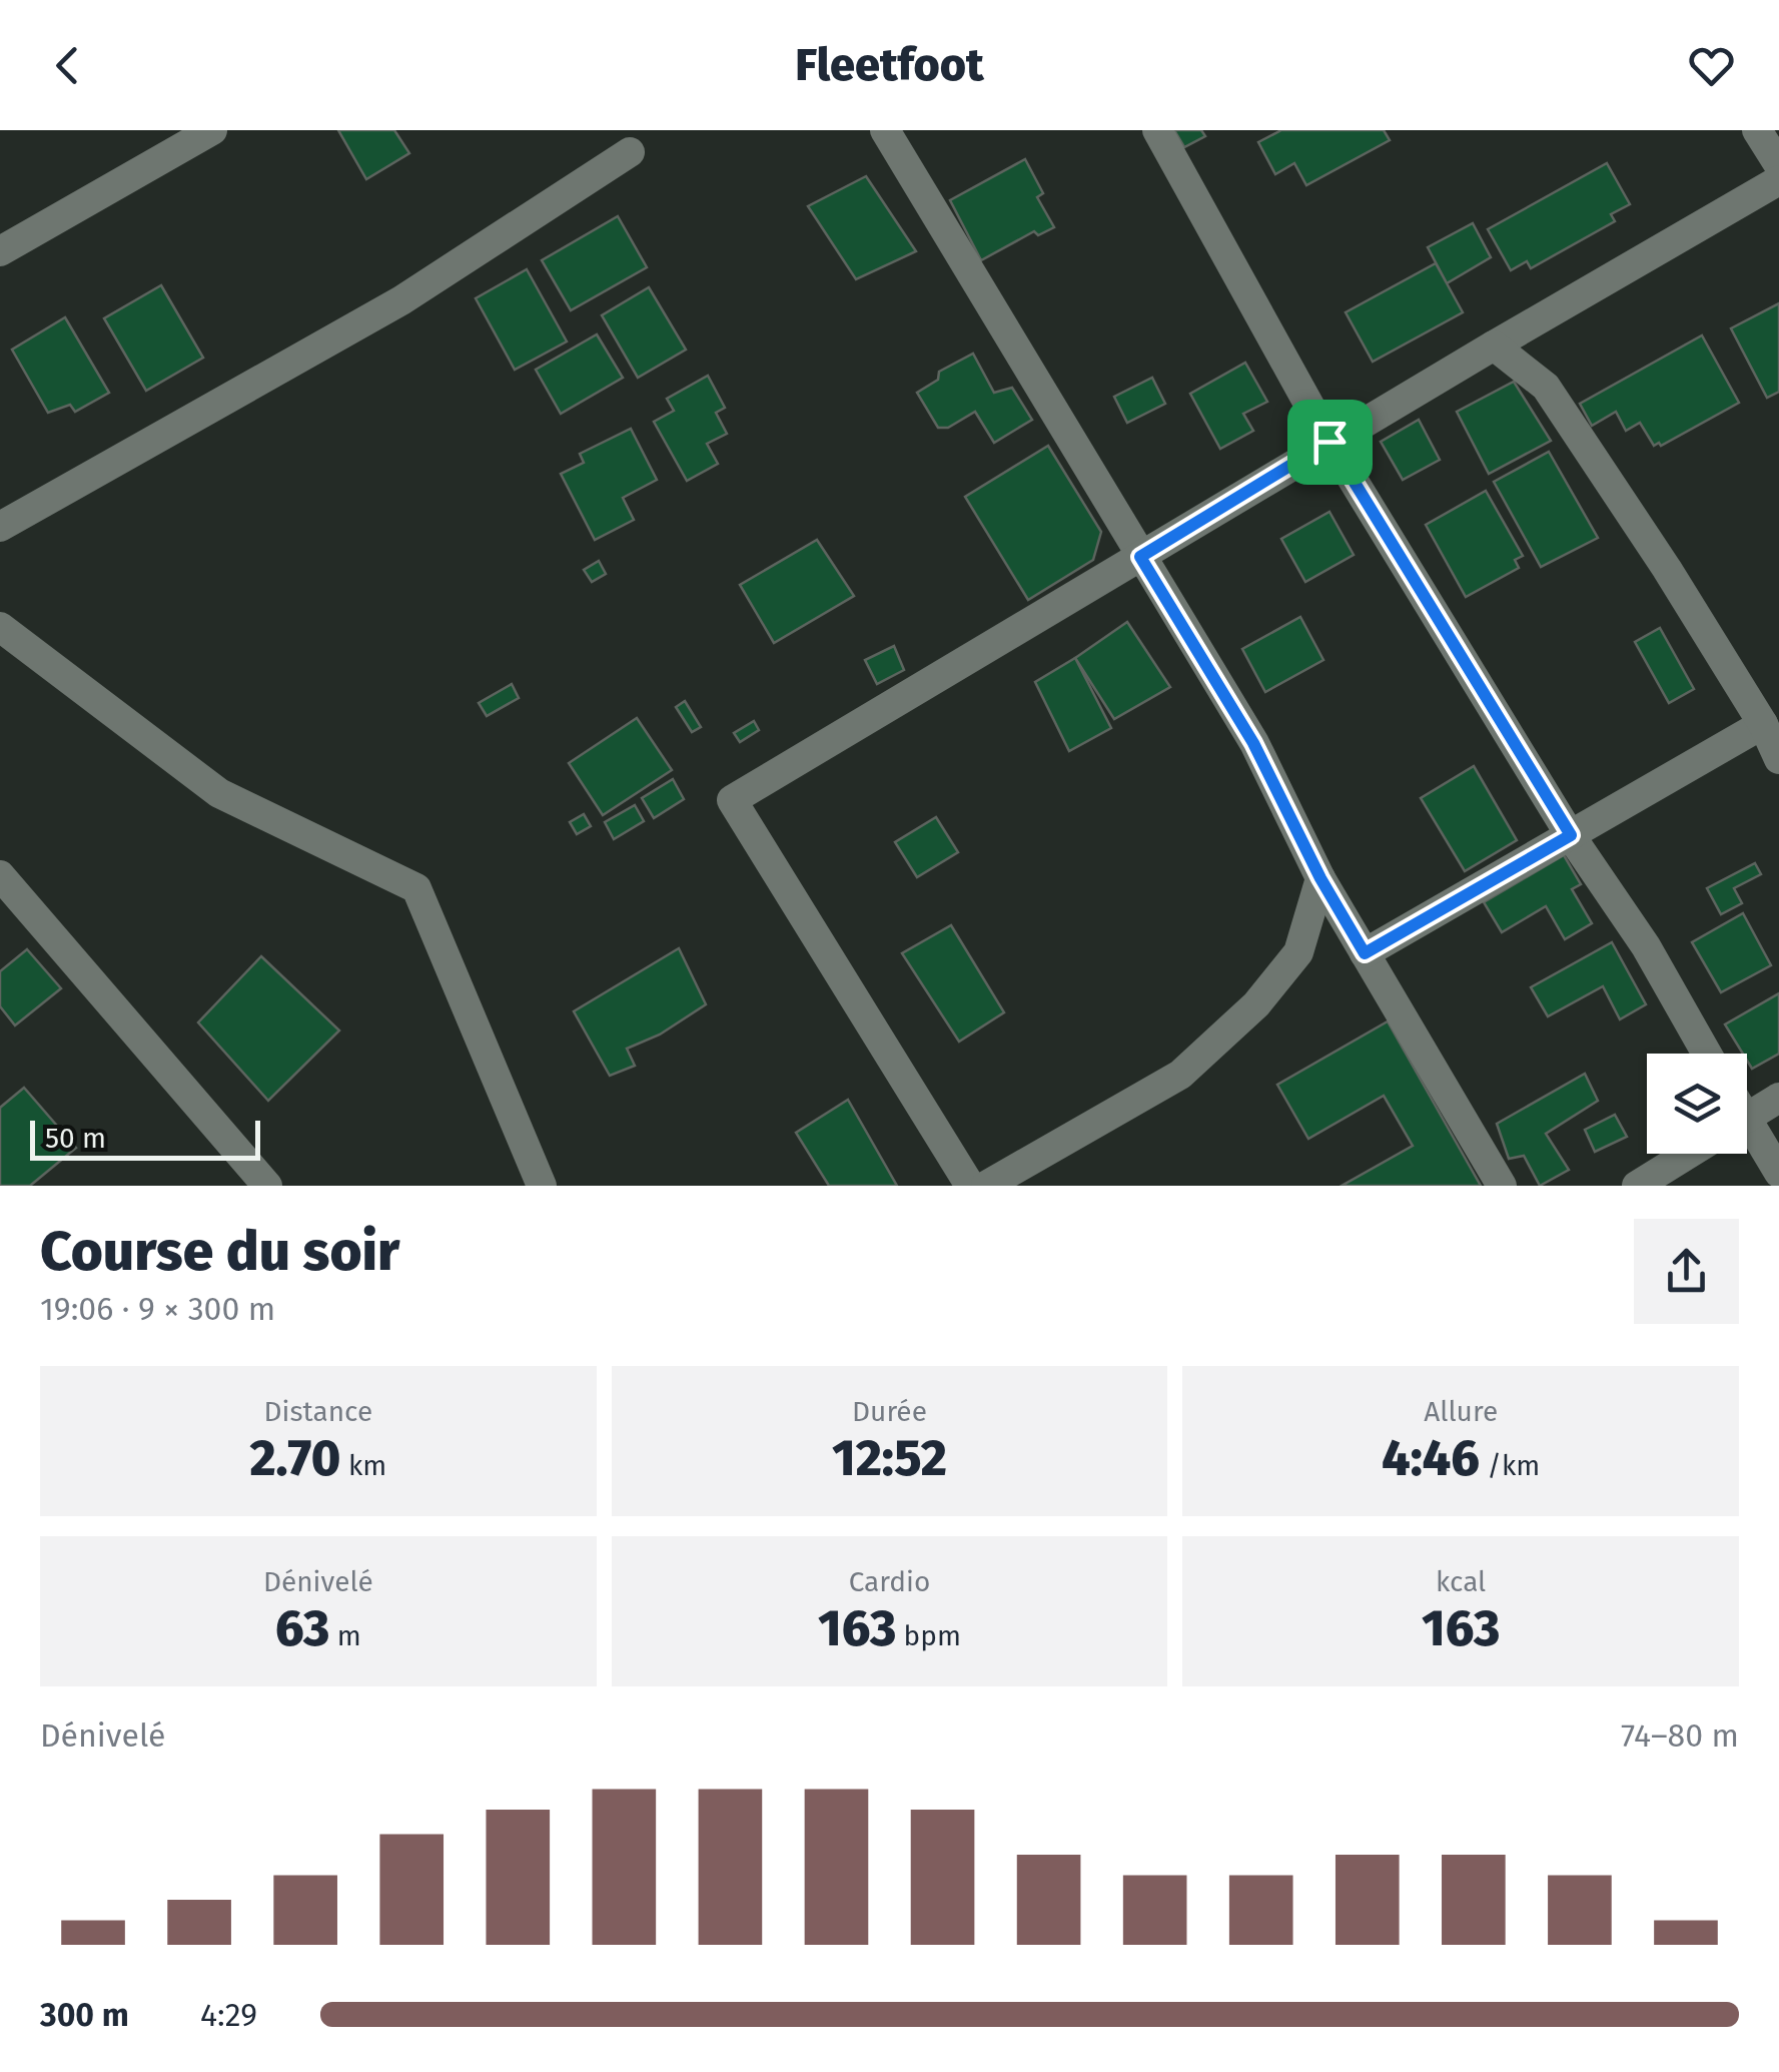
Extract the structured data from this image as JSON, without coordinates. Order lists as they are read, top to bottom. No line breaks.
{"scale_bar":"50 m","page":{"header":"Fleetfoot","scale":"50 m","heading":["Course du soir","19:06 · 9 × 300 m"],"stats":[["Distance","2.70 km"],["Durée","12:52"],["Allure","4:46 /km"],["Dénivelé","63 m"],["Cardio","163 bpm"],["kcal","163"]],"chart":["Dénivelé","74–80 m"],"list":[{"name":"300 m","note":"4:29"}]}}
